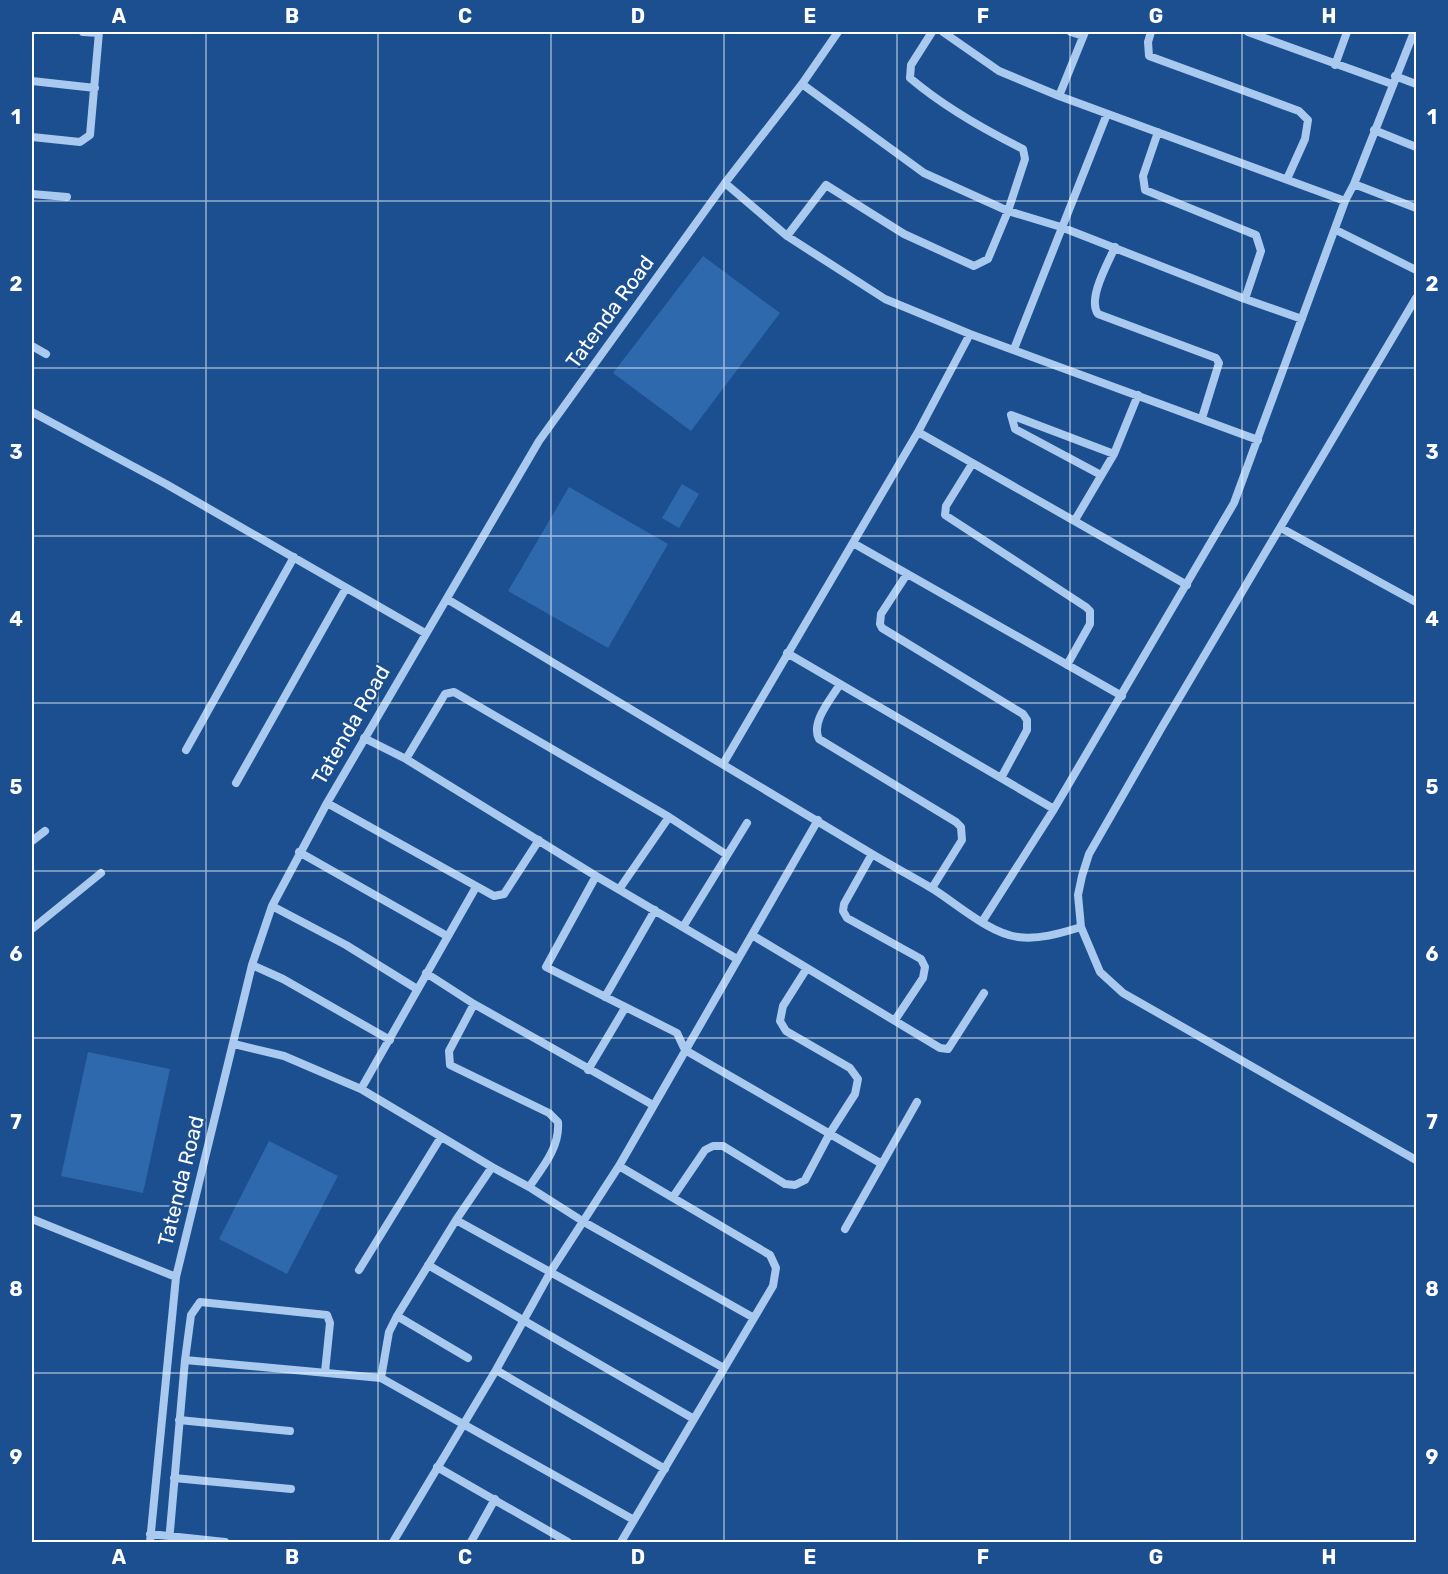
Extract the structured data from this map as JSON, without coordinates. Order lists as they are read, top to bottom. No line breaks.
{"streets":{"street":["Tatenda Road"]},"grid":{"columns":["A","B","C","D","E","F","G","H"],"rows":["1","2","3","4","5","6","7","8","9"]}}
